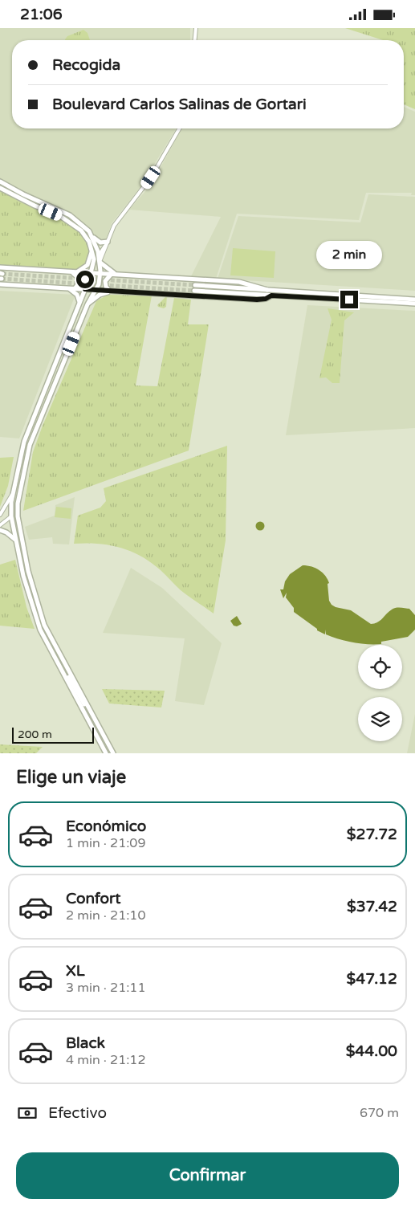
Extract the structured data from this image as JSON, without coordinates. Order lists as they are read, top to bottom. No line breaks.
{"scale_bar":"200 m","page":{"status":"21:06","banner":["Recogida","Boulevard Carlos Salinas de Gortari"],"bubble":"2 min","scale":"200 m","heading":"Elige un viaje","list":[{"name":"Económico","note":"1 min · 21:09","value":"$27.72"},{"name":"Confort","note":"2 min · 21:10","value":"$37.42"},{"name":"XL","note":"3 min · 21:11","value":"$47.12"},{"name":"Black","note":"4 min · 21:12","value":"$44.00"}],"pay":["Efectivo","670 m"],"buttons":"Confirmar"}}
